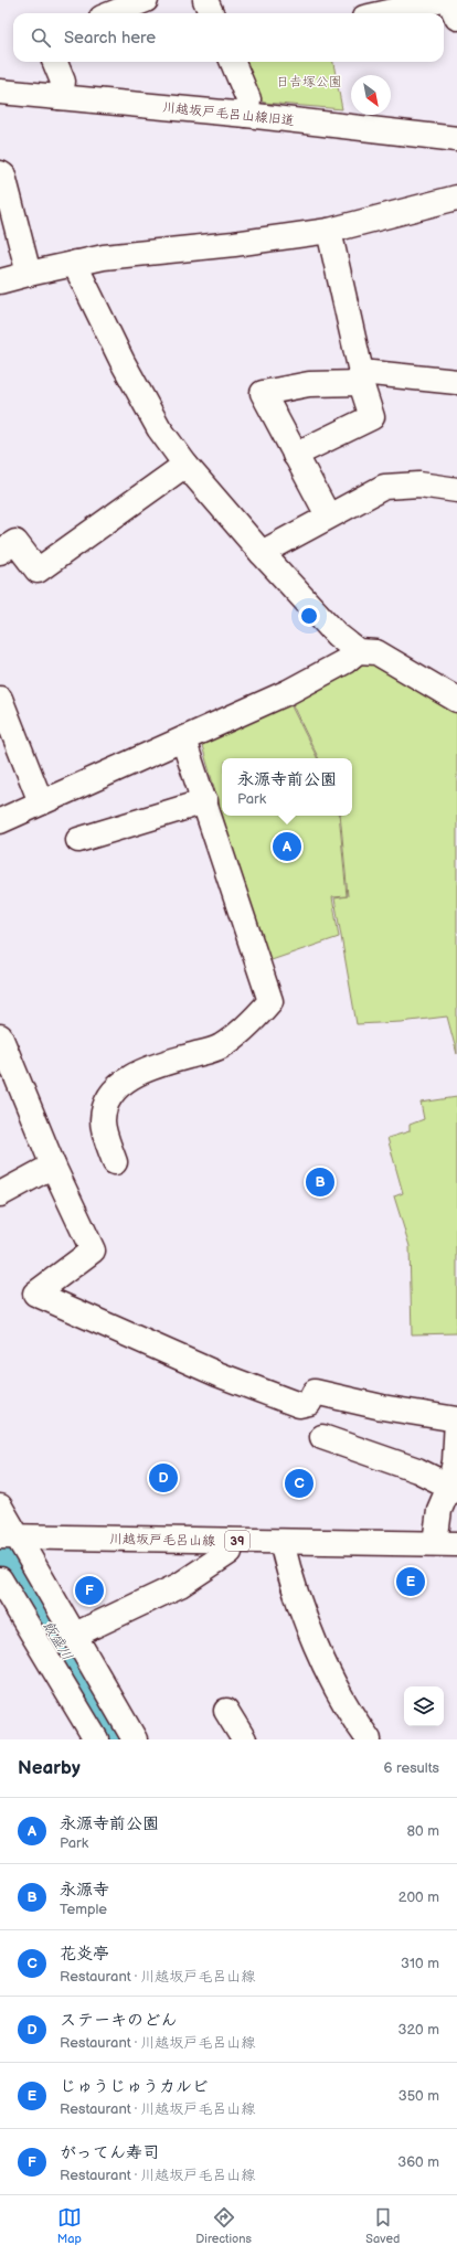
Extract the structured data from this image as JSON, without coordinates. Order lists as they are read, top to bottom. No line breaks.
{"streets":{"street":["川越坂戸毛呂山線旧道","川越坂戸毛呂山線","39"]},"water":["飯盛川"],"parks":["日𠮷塚公園"],"north":"bottom right","page":{"search":"Search here","popup":["永源寺前公園","Park"],"pins":["A","B","D","C","E","F"],"heading":["Nearby","6 results"],"list":[{"mark":"A","name":"永源寺前公園","note":"Park","value":"80 m"},{"mark":"B","name":"永源寺","note":"Temple","value":"200 m"},{"mark":"C","name":"花炎亭","note":"Restaurant · 川越坂戸毛呂山線","value":"310 m"},{"mark":"D","name":"ステーキのどん","note":"Restaurant · 川越坂戸毛呂山線","value":"320 m"},{"mark":"E","name":"じゅうじゅうカルビ","note":"Restaurant · 川越坂戸毛呂山線","value":"350 m"},{"mark":"F","name":"がってん寿司","note":"Restaurant · 川越坂戸毛呂山線","value":"360 m"}],"nav":["Map","Directions","Saved"]}}
